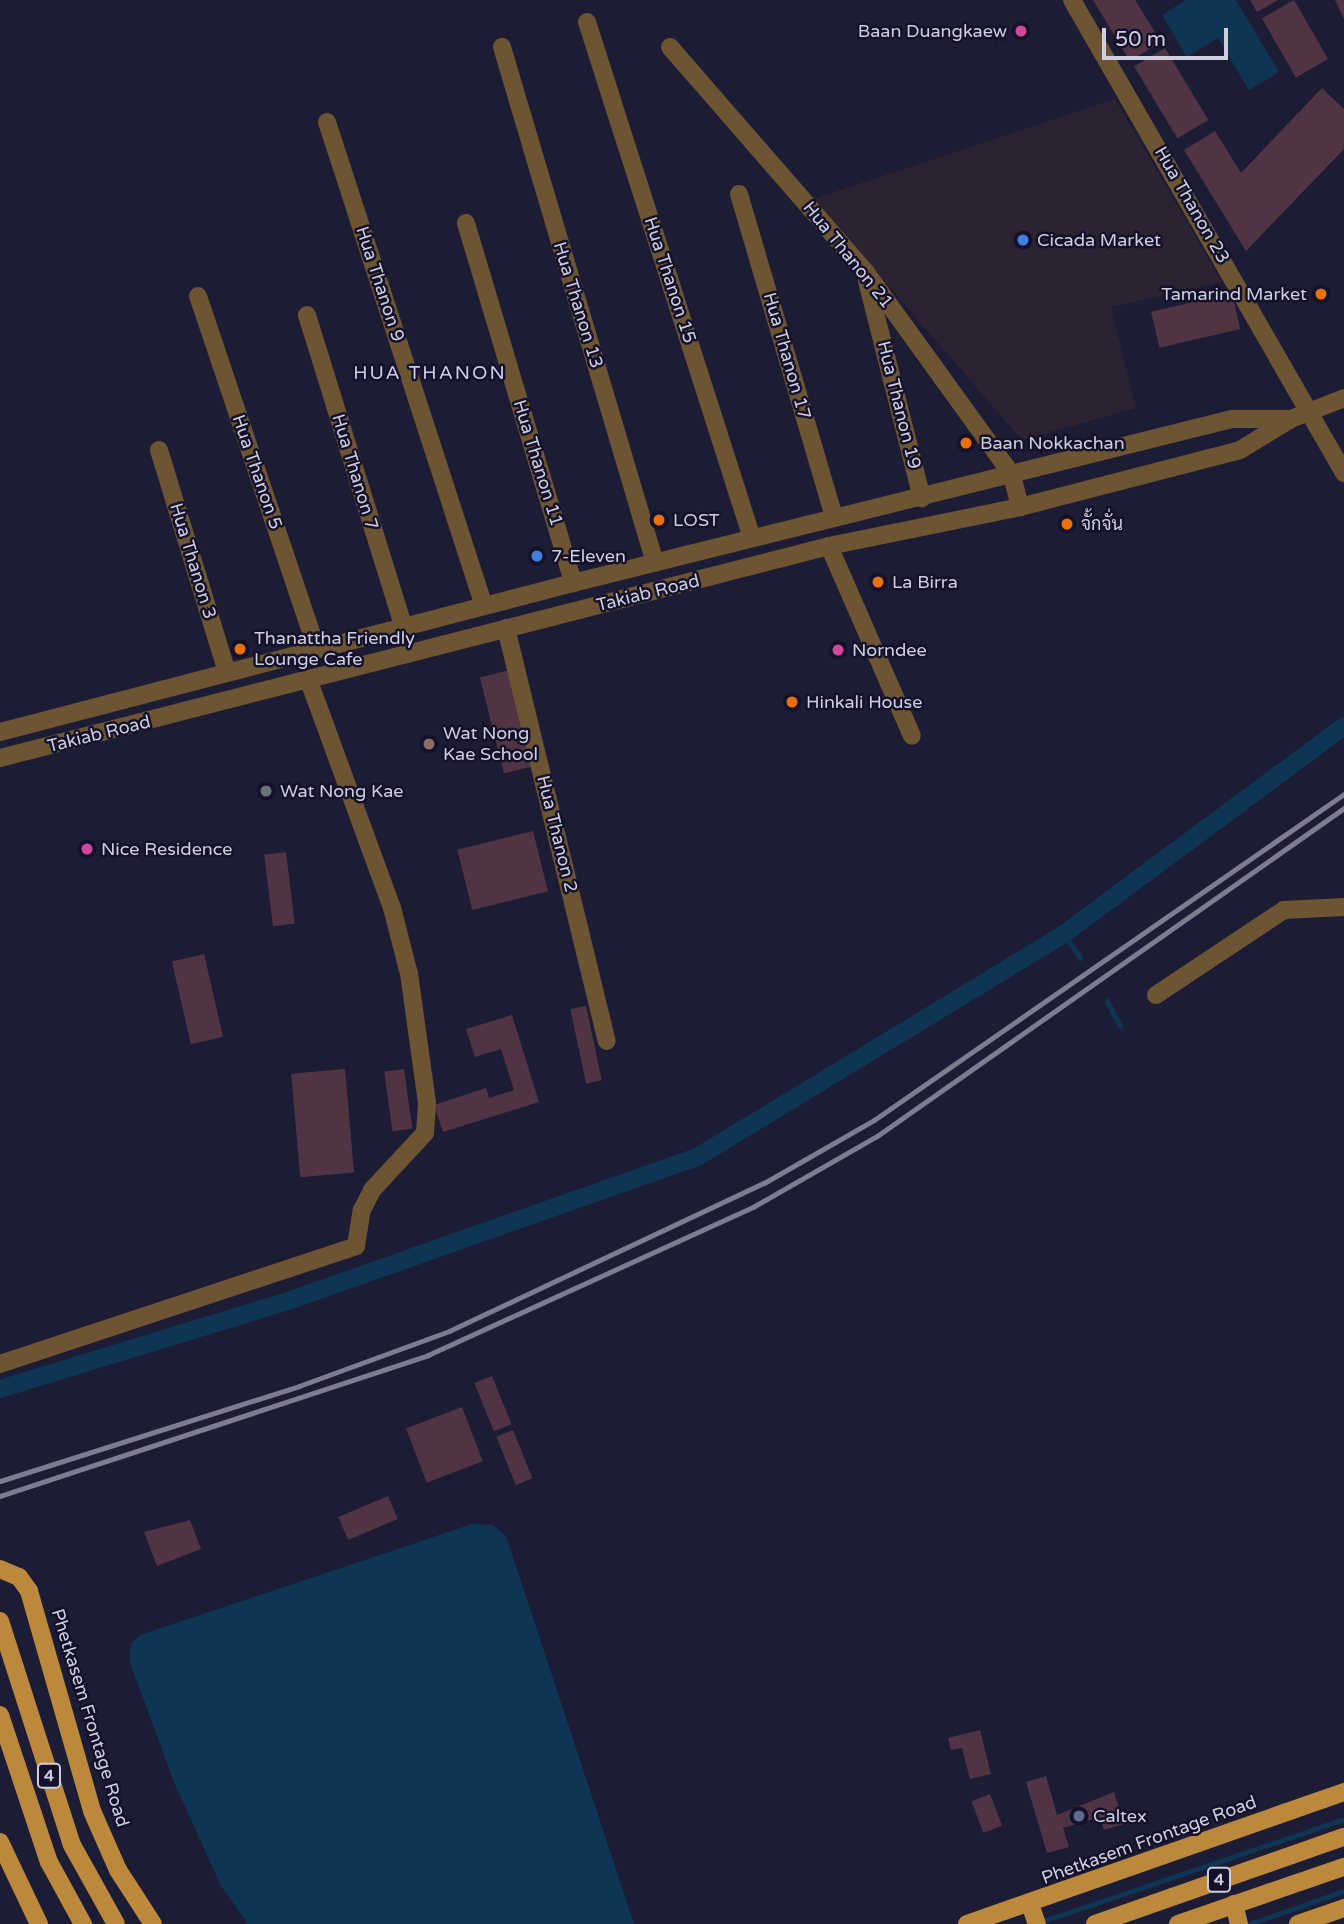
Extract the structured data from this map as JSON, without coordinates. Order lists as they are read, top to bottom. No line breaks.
{"streets":{"main road":["Phetkasem Frontage Road","4"],"street":["Hua Thanon 23","Hua Thanon 21","Hua Thanon 15","Hua Thanon 9","Hua Thanon 13","Hua Thanon 17","Hua Thanon 19","Hua Thanon 11","Hua Thanon 5","Hua Thanon 7","Hua Thanon 3","Takiab Road","Hua Thanon 2"]},"crossings":[["Hua Thanon 23","Takiab Road"],["Hua Thanon 21","Hua Thanon 19"],["Hua Thanon 21","Takiab Road"],["Hua Thanon 15","Takiab Road"],["Hua Thanon 9","Takiab Road"],["Hua Thanon 13","Takiab Road"],["Hua Thanon 17","Takiab Road"],["Hua Thanon 19","Takiab Road"],["Hua Thanon 11","Takiab Road"],["Hua Thanon 5","Takiab Road"],["Hua Thanon 7","Takiab Road"],["Hua Thanon 3","Takiab Road"],["Takiab Road","Hua Thanon 2"]],"districts":["HUA THANON"],"places":["Baan Duangkaew","Cicada Market","Tamarind Market","Baan Nokkachan","LOST","จั้กจั่น","7-Eleven","La Birra","Thanattha Friendly Lounge Cafe","Norndee","Hinkali House","Wat Nong Kae School","Wat Nong Kae","Nice Residence","Caltex"],"scale_bar":"50 m"}
